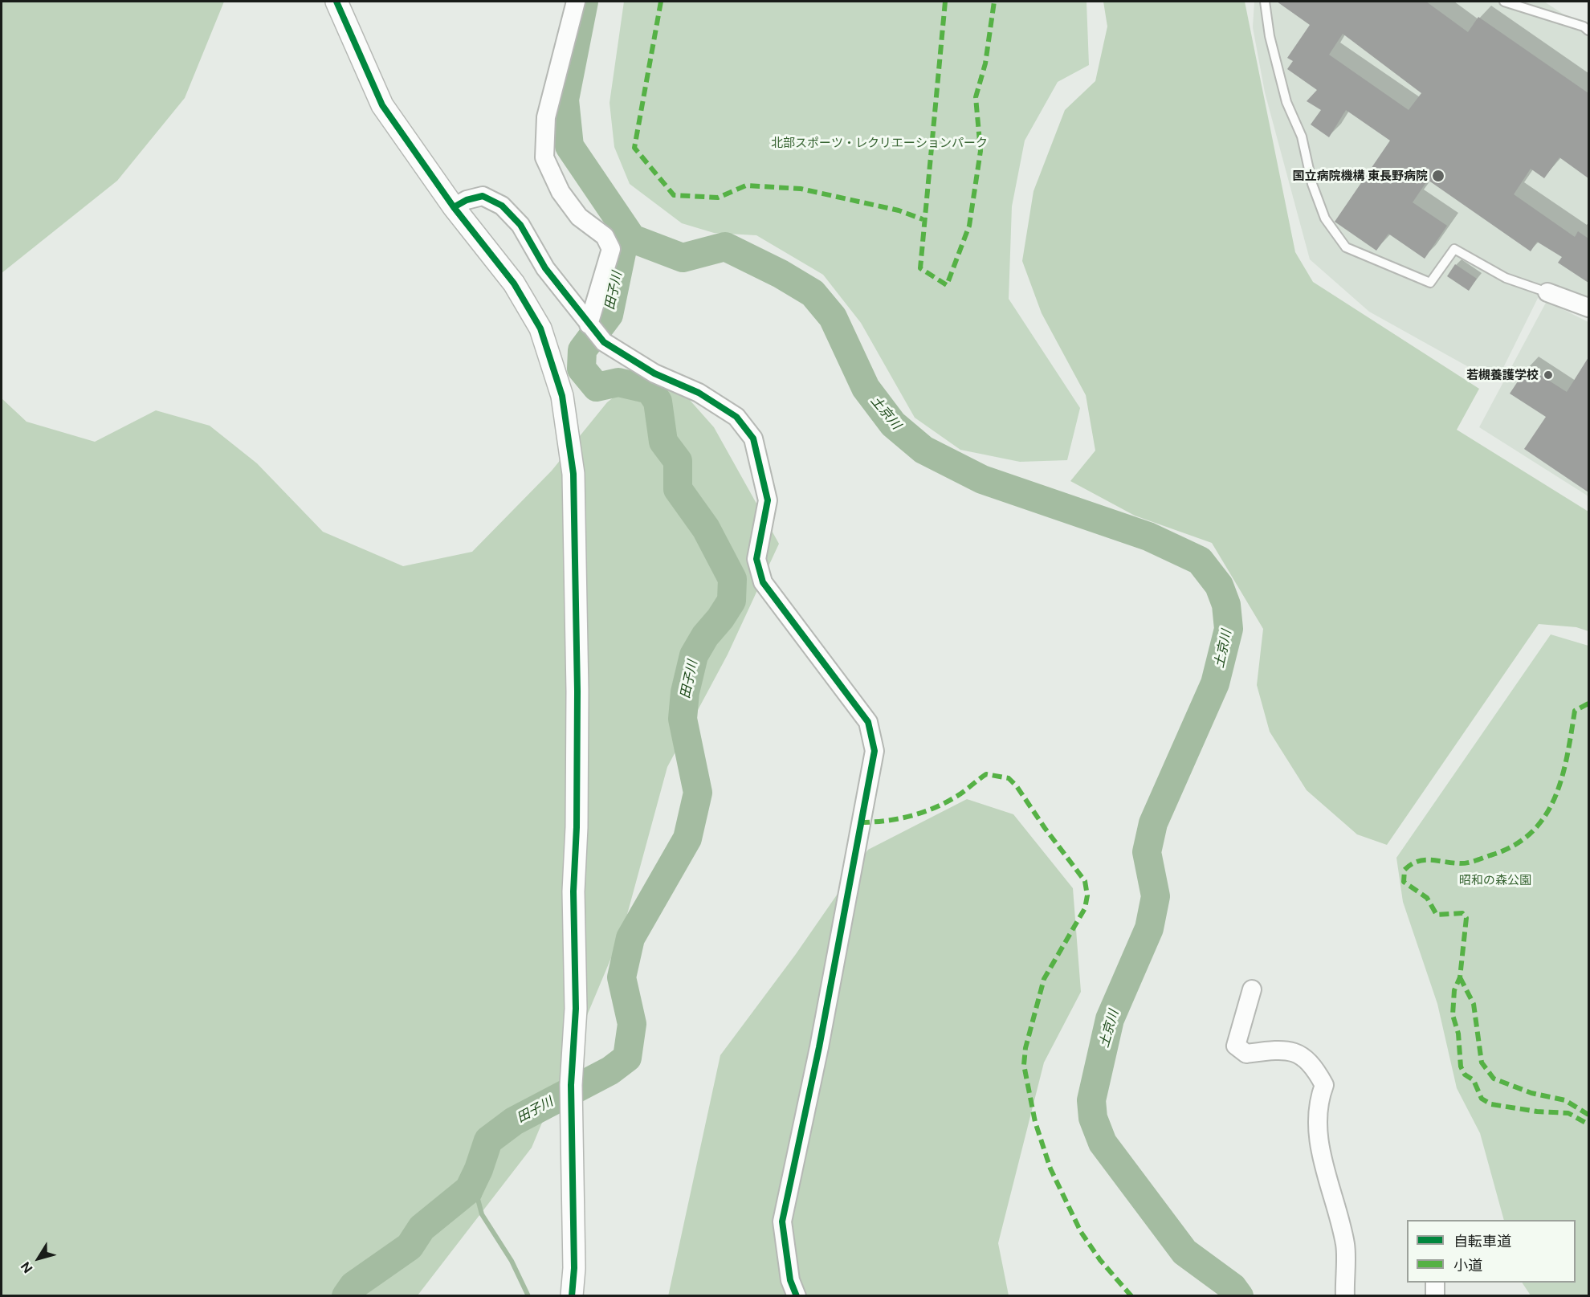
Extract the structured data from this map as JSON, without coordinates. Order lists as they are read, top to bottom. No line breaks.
{"water":["田子川","土京川"],"parks":["北部スポーツ・レクリエーションパーク","昭和の森公園"],"places":["国立病院機構 東長野病院","若槻養護学校"],"legend":["自転車道","小道"],"north":"bottom left"}
